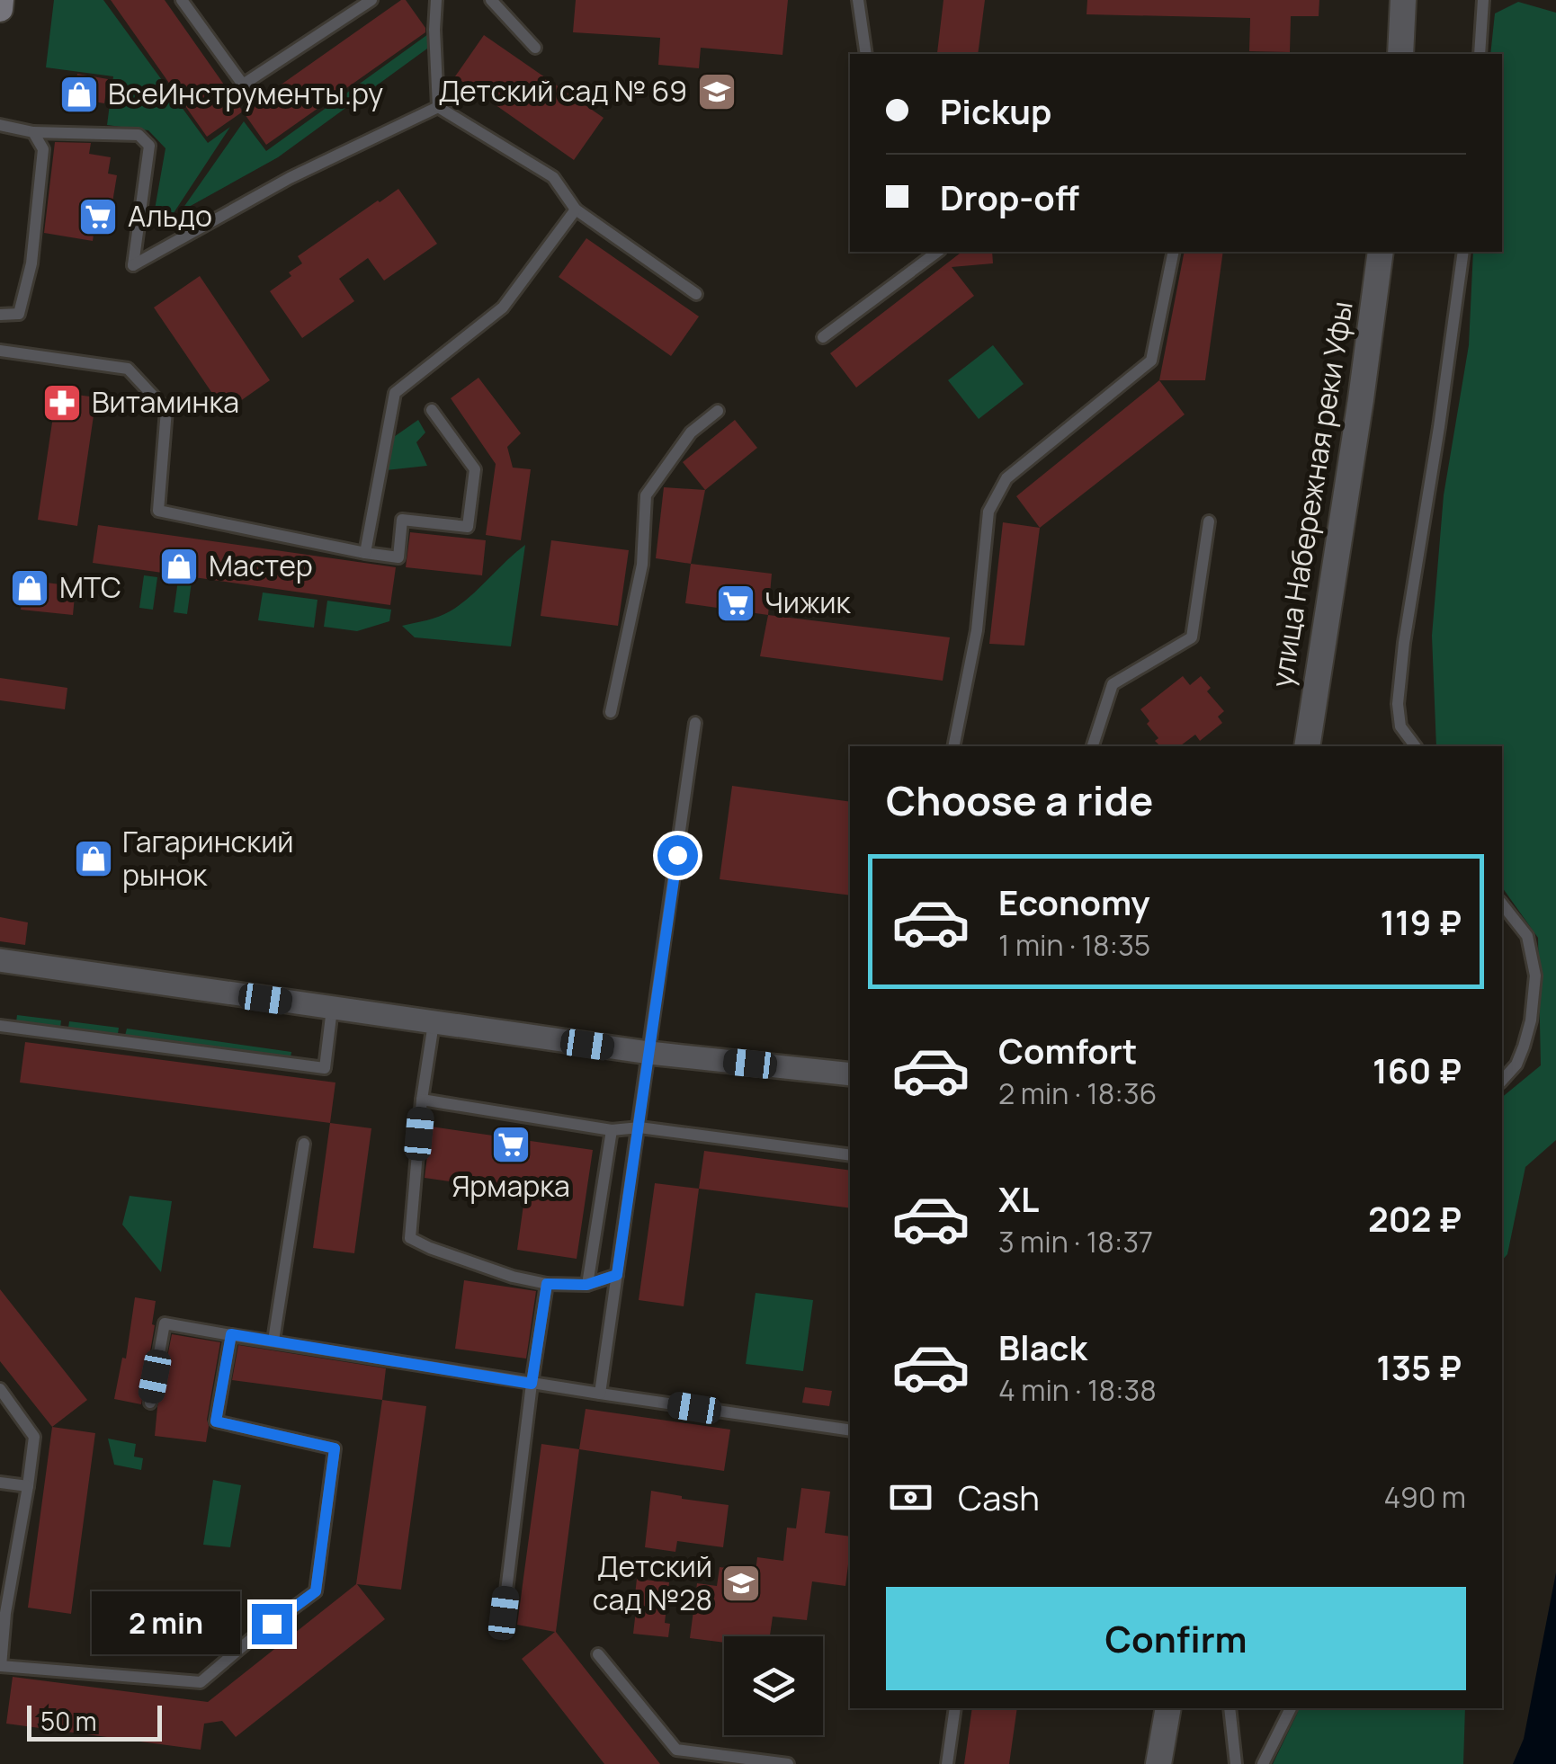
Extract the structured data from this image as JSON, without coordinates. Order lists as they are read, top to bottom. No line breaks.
{"streets":{"street":["улица Набережная реки Уфы"]},"places":{"school or university":["Детский сад № 69","Детский сад №28"],"shop":["ВсеИнструменты.ру","Мастер","МТС","Гагаринский рынок"],"supermarket":["Альдо","Чижик","Ярмарка"],"pharmacy":["Витаминка"]},"scale_bar":"50 m","page":{"banner":["Pickup","Drop-off"],"heading":"Choose a ride","list":[{"name":"Economy","note":"1 min · 18:35","value":"119 ₽"},{"name":"Comfort","note":"2 min · 18:36","value":"160 ₽"},{"name":"XL","note":"3 min · 18:37","value":"202 ₽"},{"name":"Black","note":"4 min · 18:38","value":"135 ₽"}],"pay":["Cash","490 m"],"buttons":"Confirm","bubble":"2 min","scale":"50 m"}}
